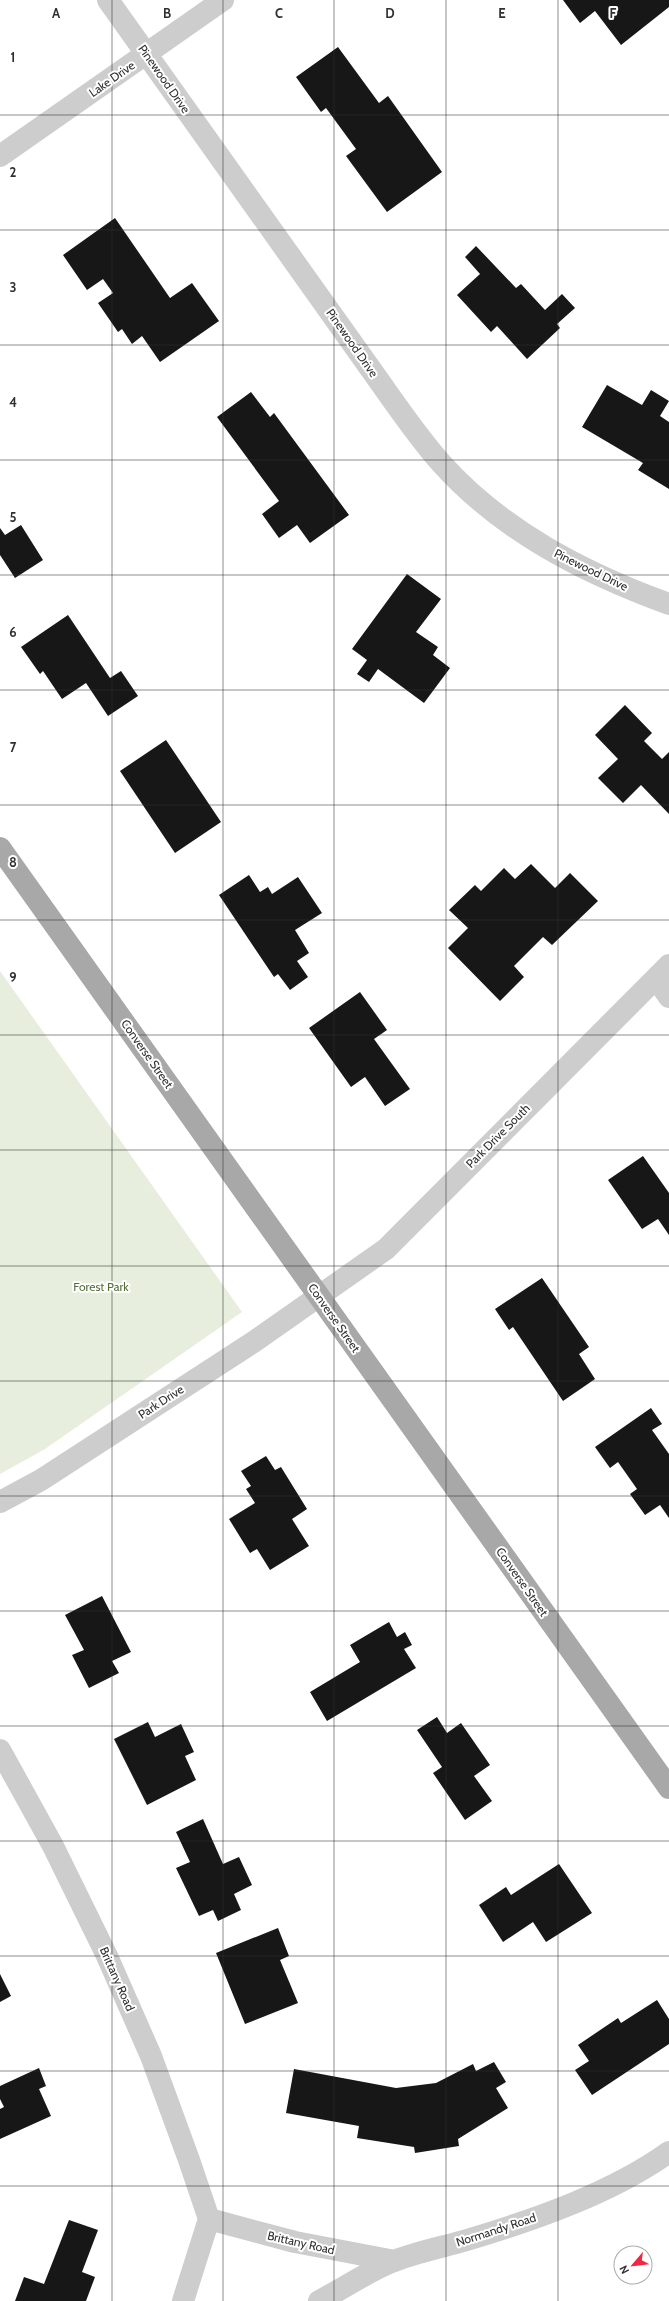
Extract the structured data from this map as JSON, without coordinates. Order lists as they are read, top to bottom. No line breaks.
{"streets":{"main road":["Converse Street"],"street":["Lake Drive","Pinewood Drive","Park Drive South","Park Drive","Brittany Road","Normandy Road"]},"crossings":[["Lake Drive","Pinewood Drive"],["Converse Street","Park Drive South"],["Converse Street","Park Drive"],["Park Drive South","Park Drive"],["Brittany Road","Normandy Road"]],"parks":["Forest Park"],"north":"bottom left","grid":{"columns":["A","B","C","D","E","F"],"rows":["1","2","3","4","5","6","7","8","9"]}}
